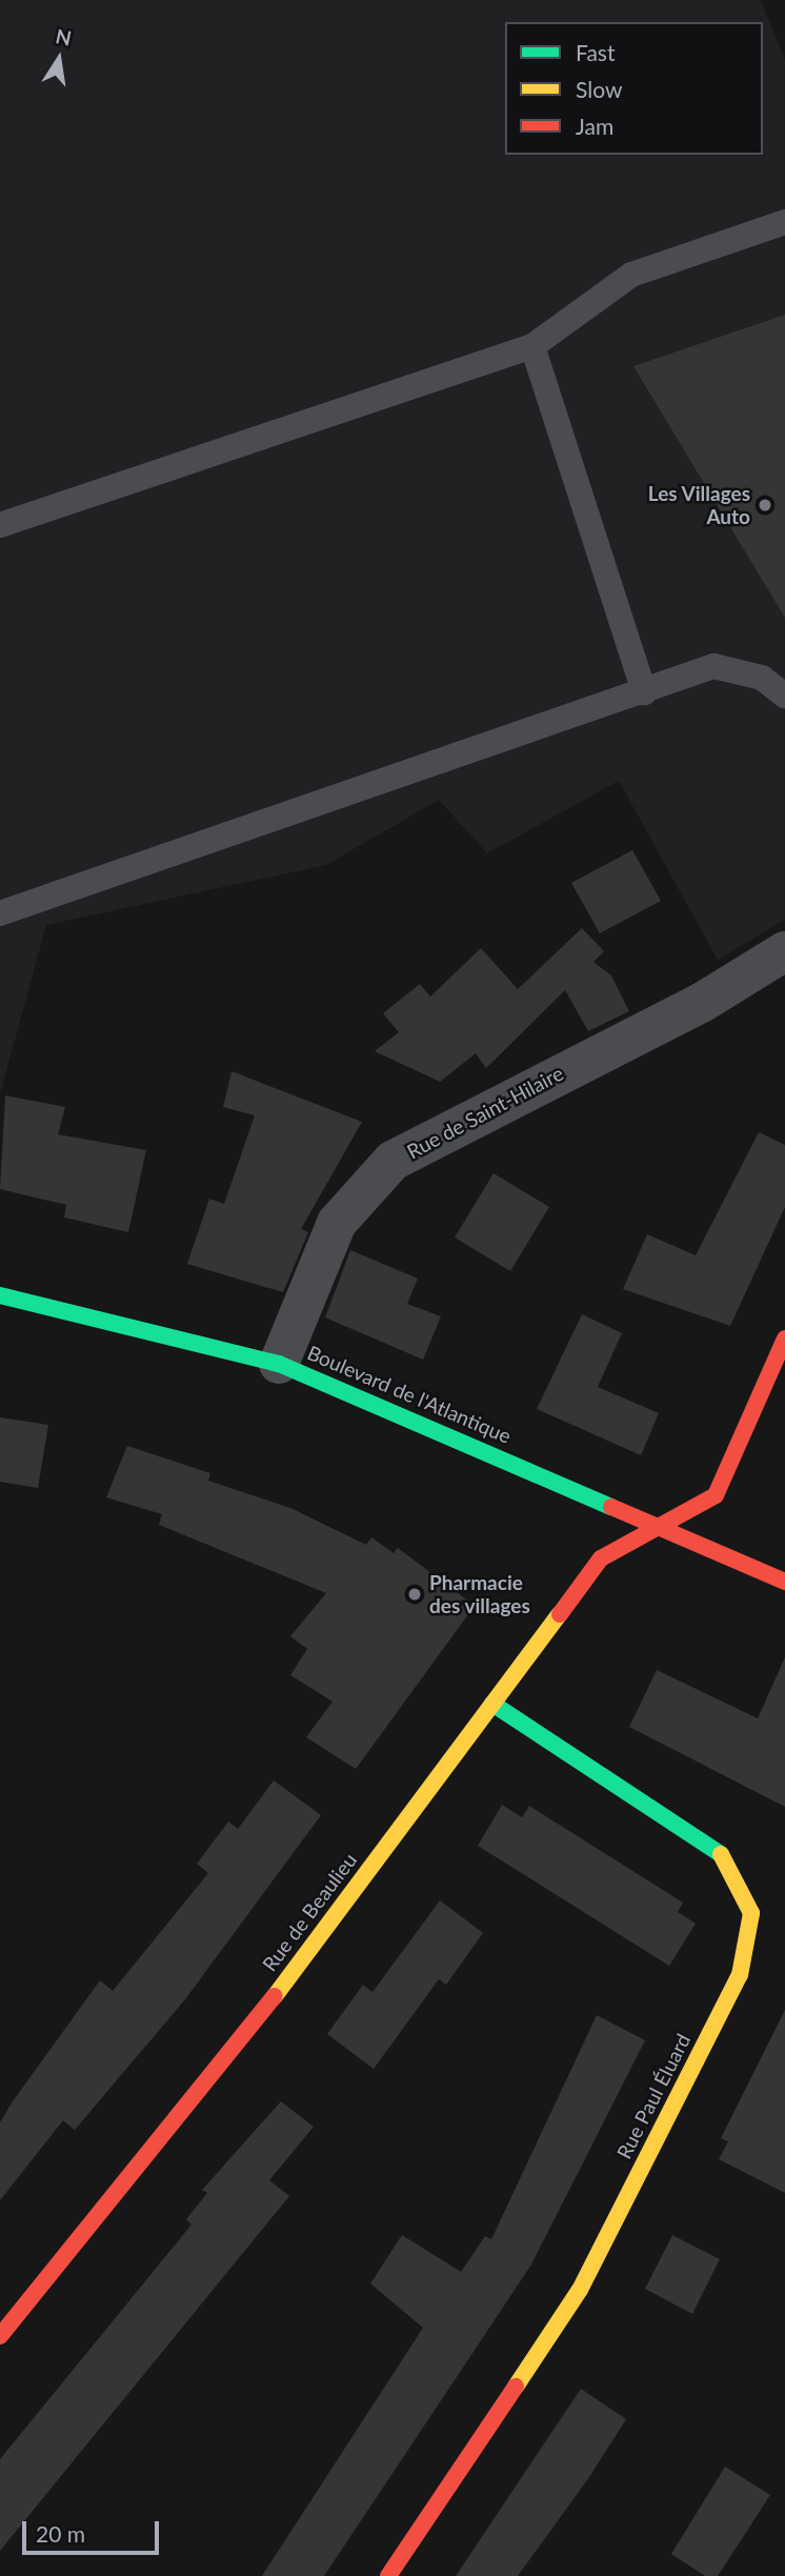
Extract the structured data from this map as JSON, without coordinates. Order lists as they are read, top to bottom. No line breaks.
{"streets":{"street":["Rue de Saint-Hilaire","Boulevard de l'Atlantique","Rue de Beaulieu","Rue Paul Éluard"]},"crossings":[["Rue de Saint-Hilaire","Boulevard de l'Atlantique"],["Boulevard de l'Atlantique","Rue de Beaulieu"],["Rue de Beaulieu","Rue Paul Éluard"]],"places":["Les Villages Auto","Pharmacie des villages"],"legend":["Fast","Slow","Jam"],"scale_bar":"20 m","north":"top"}
